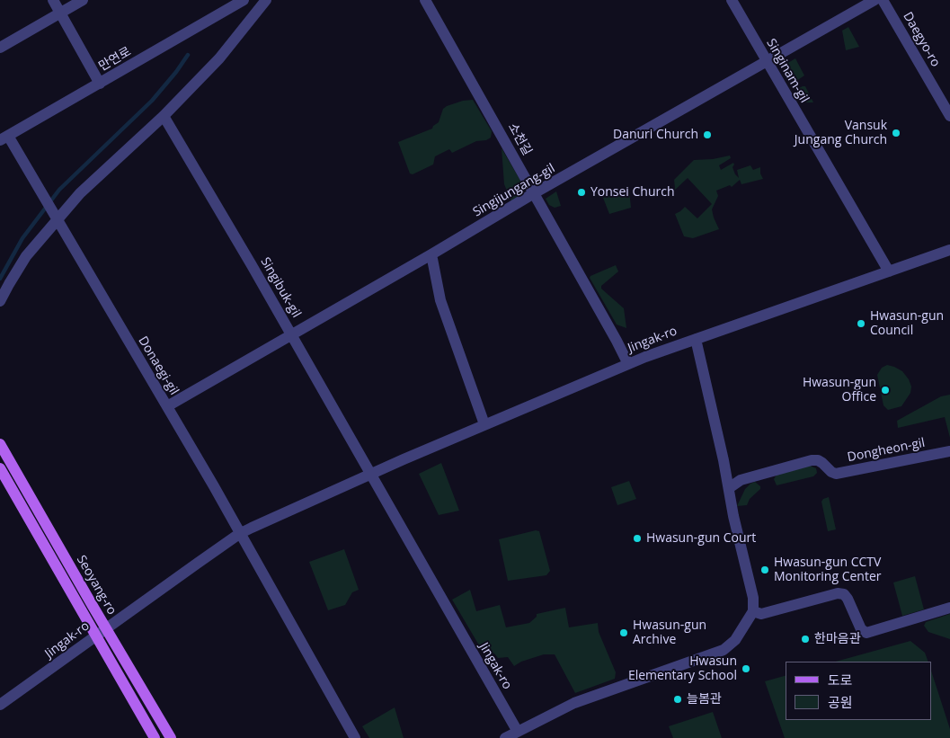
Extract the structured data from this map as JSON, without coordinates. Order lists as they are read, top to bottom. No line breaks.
{"streets":{"main road":["Seoyang-ro"],"street":["Daegyo-ro","만연로","Singinam-gil","소천길","Singijungang-gil","Singibuk-gil","Jingak-ro","Donaegi-gil","Dongheon-gil"]},"crossings":[["만연로","Donaegi-gil"],["Singinam-gil","Singijungang-gil"],["Singinam-gil","Jingak-ro"],["소천길","Singijungang-gil"],["소천길","Jingak-ro"],["Singijungang-gil","Singibuk-gil"],["Singijungang-gil","Donaegi-gil"],["Singibuk-gil","Jingak-ro"],["Jingak-ro","Donaegi-gil"],["Jingak-ro","Seoyang-ro"]],"places":["Vansuk Jungang Church","Danuri Church","Yonsei Church","Hwasun-gun Council","Hwasun-gun Office","Hwasun-gun Court","Hwasun-gun CCTV Monitoring Center","Hwasun-gun Archive","한마음관","Hwasun Elementary School","늘봄관"],"legend":["도로","공원"]}
